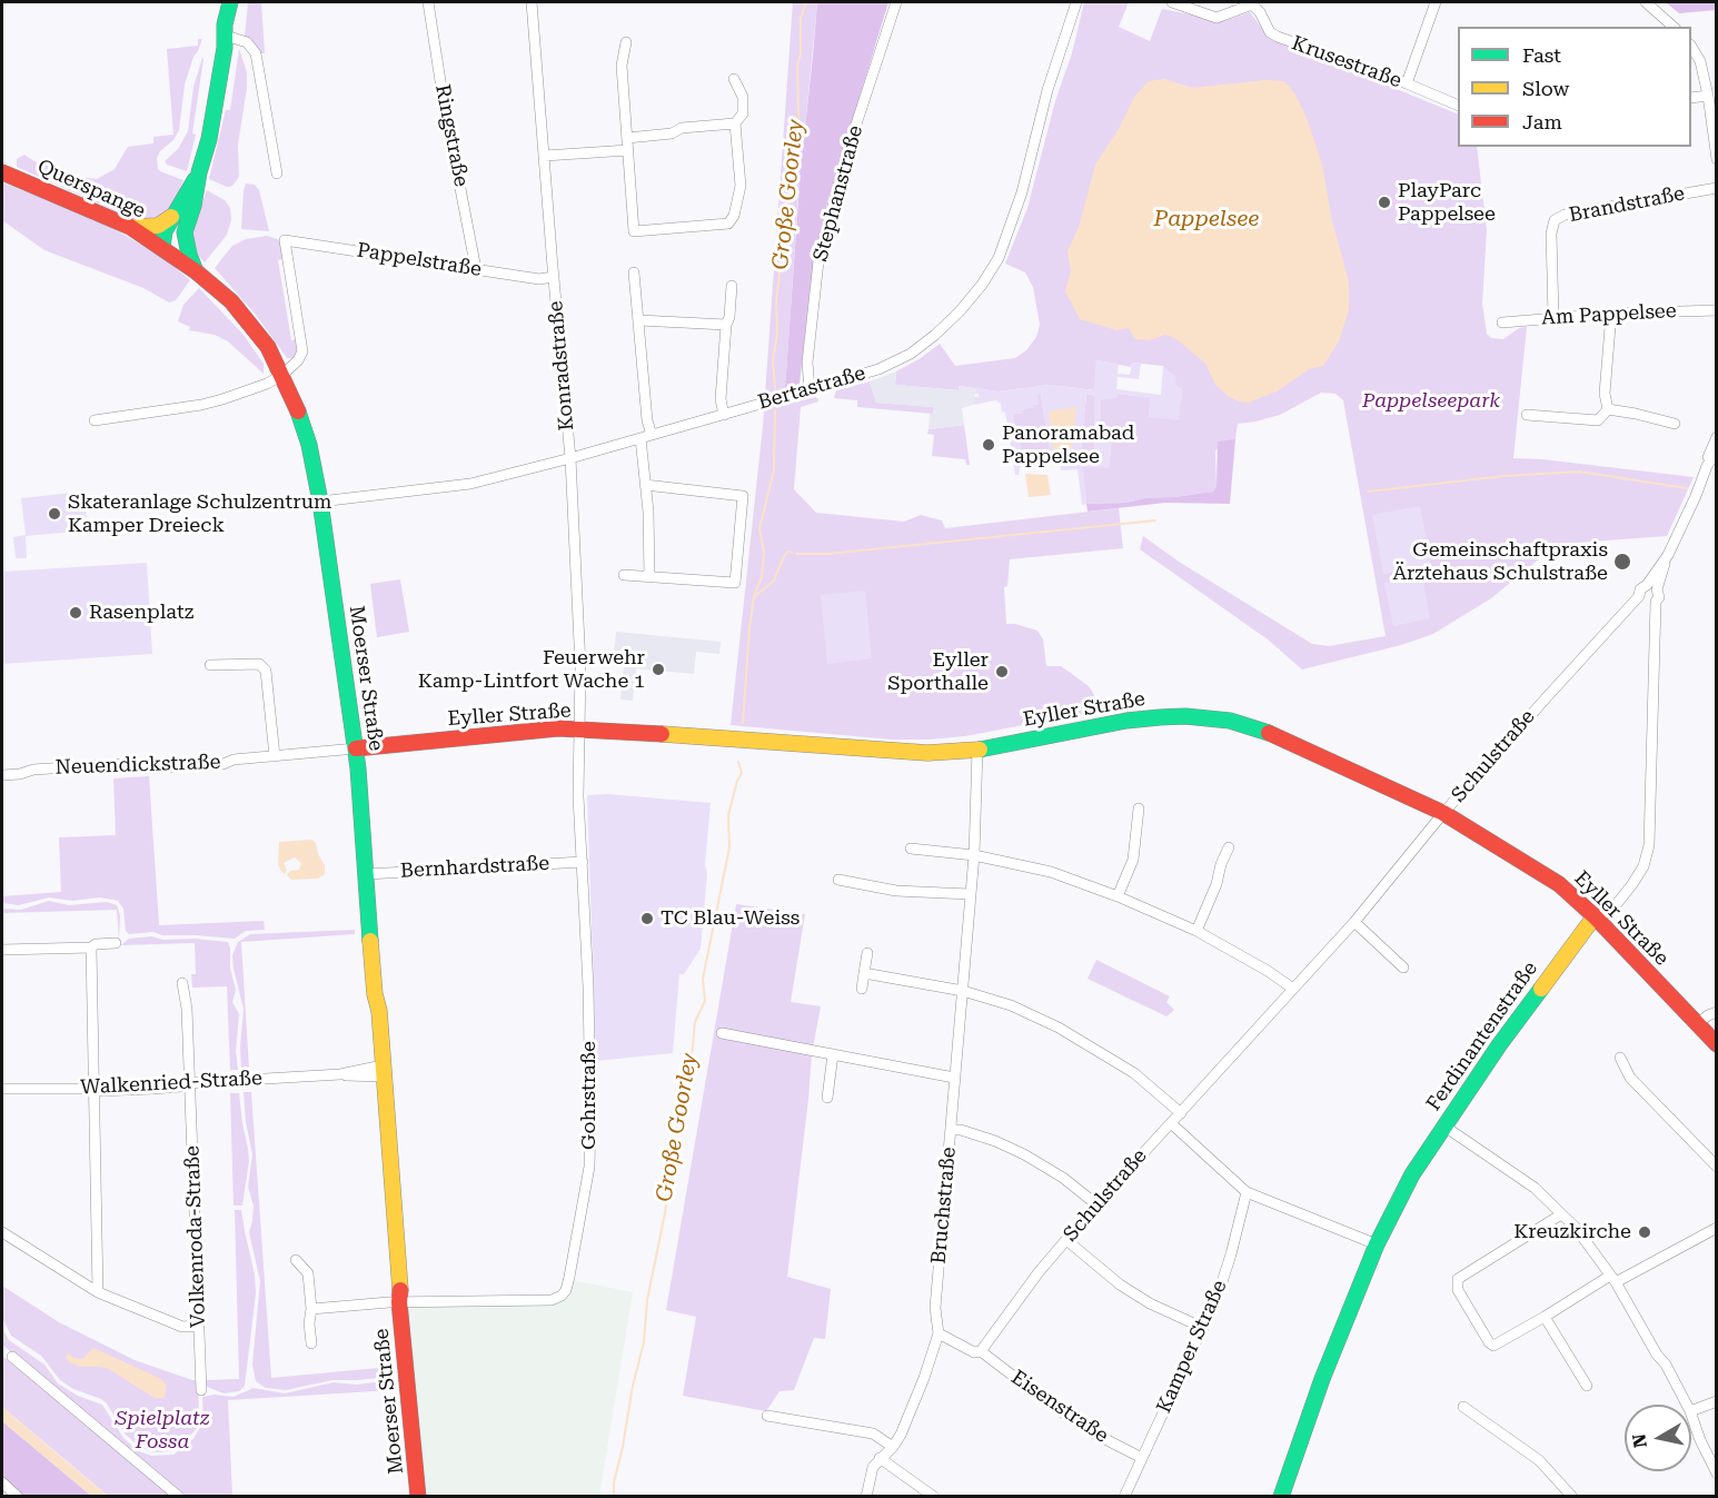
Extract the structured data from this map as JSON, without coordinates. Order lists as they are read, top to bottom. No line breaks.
{"streets":{"main road":["Querspange","Moerser Straße","Eyller Straße","Ferdinantenstraße"],"street":["Krusestraße","Ringstraße","Stephanstraße","Brandstraße","Pappelstraße","Am Pappelsee","Konradstraße","Bertastraße","Schulstraße","Neuendickstraße","Bernhardstraße","Walkenried-Straße","Gohrstraße","Bruchstraße","Volkenroda-Straße","Kamper Straße","Eisenstraße"]},"crossings":[["Ringstraße","Pappelstraße"],["Querspange","Moerser Straße"],["Stephanstraße","Bertastraße"],["Brandstraße","Am Pappelsee"],["Pappelstraße","Konradstraße"],["Pappelstraße","Moerser Straße"],["Konradstraße","Bertastraße"],["Konradstraße","Eyller Straße"],["Konradstraße","Gohrstraße"],["Bertastraße","Moerser Straße"],["Moerser Straße","Eyller Straße"],["Moerser Straße","Neuendickstraße"],["Moerser Straße","Bernhardstraße"],["Moerser Straße","Walkenried-Straße"],["Moerser Straße","Gohrstraße"],["Eyller Straße","Schulstraße"],["Eyller Straße","Neuendickstraße"],["Eyller Straße","Ferdinantenstraße"],["Eyller Straße","Gohrstraße"],["Eyller Straße","Bruchstraße"],["Schulstraße","Ferdinantenstraße"],["Schulstraße","Eisenstraße"],["Bernhardstraße","Gohrstraße"],["Walkenried-Straße","Volkenroda-Straße"],["Kamper Straße","Eisenstraße"]],"water":["Große Goorley","Pappelsee"],"parks":["Pappelseepark","Spielplatz Fossa"],"places":["PlayParc Pappelsee","Panoramabad Pappelsee","Skateranlage Schulzentrum Kamper Dreieck","Gemeinschaftpraxis Ärztehaus Schulstraße","Rasenplatz","Feuerwehr Kamp-Lintfort Wache 1","Eyller Sporthalle","TC Blau-Weiss","Kreuzkirche"],"legend":["Fast","Slow","Jam"],"north":"left"}
